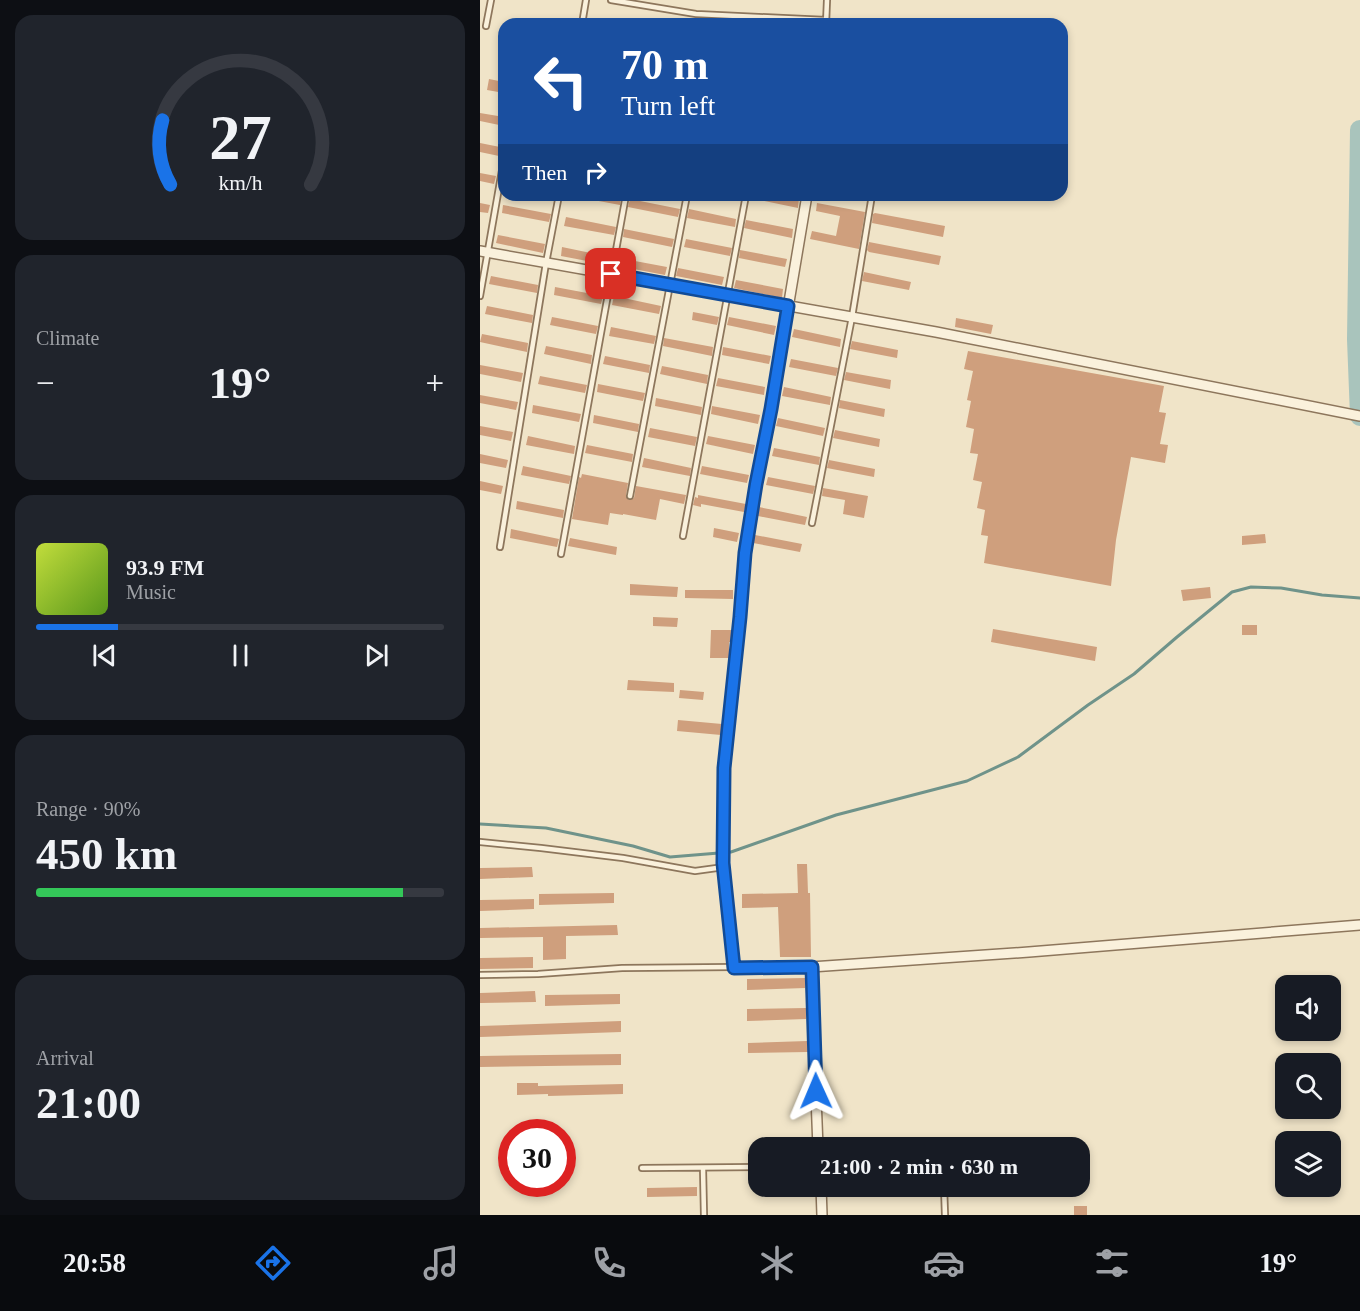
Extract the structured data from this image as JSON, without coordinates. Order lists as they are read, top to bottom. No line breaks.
{"page":{"turn":["70 m","Turn left"],"then":"Then","tile":["Climate",["Range · 90%","450 km"],["Arrival","21:00"]],"heat":["−","19°","+"],"song":["93.9 FM","Music"],"limit":"30","trip":"21:00 · 2 min · 630 m","tabs":["20:58","19°"],"gauge":["27","km/h"]}}
